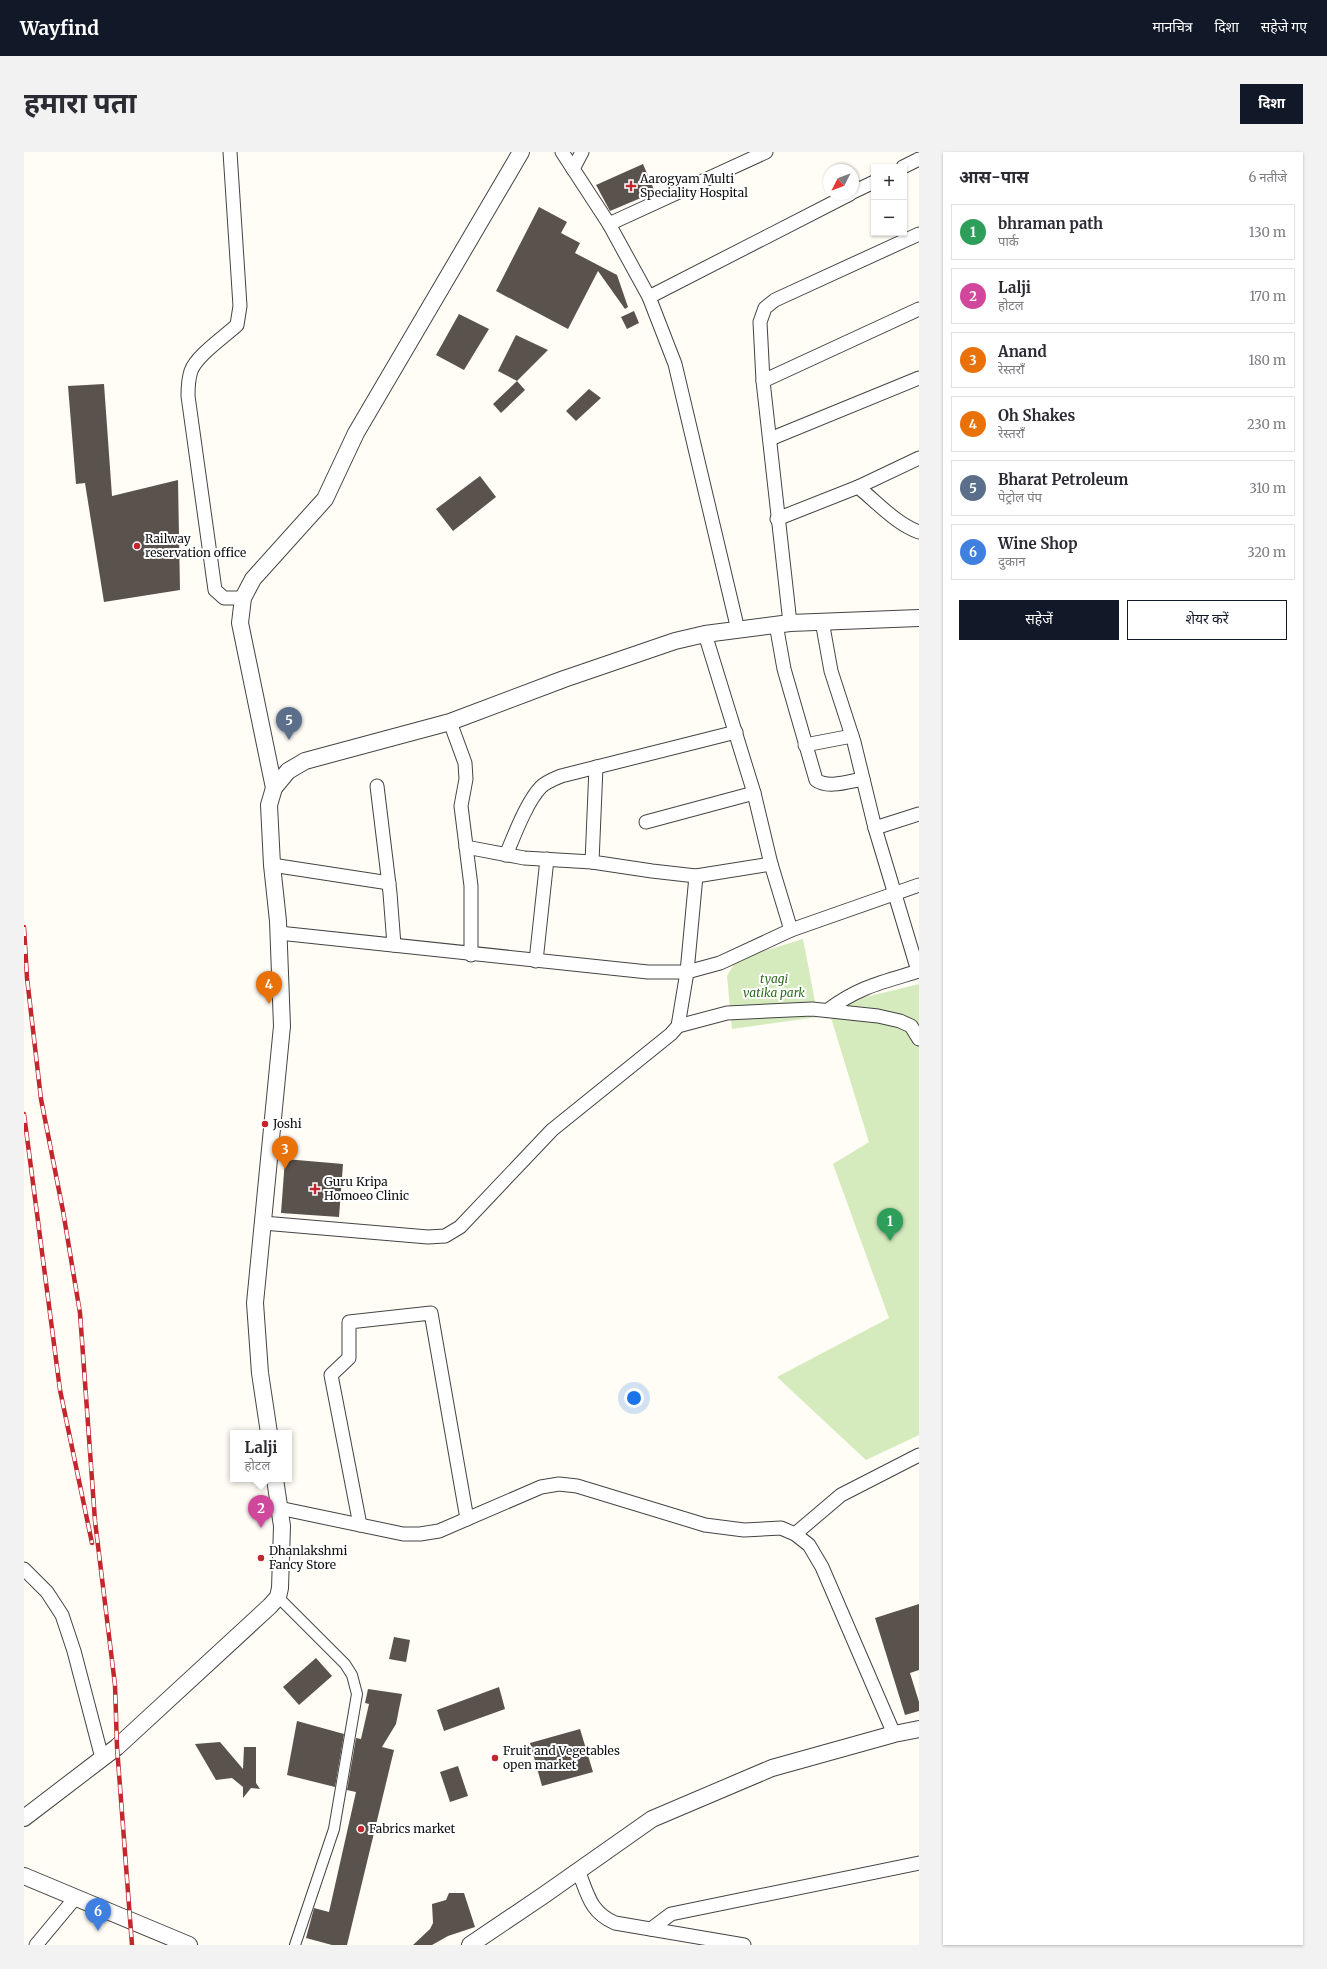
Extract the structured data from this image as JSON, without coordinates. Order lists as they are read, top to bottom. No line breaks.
{"parks":["tyagi vatika park"],"places":{"health":["Aarogyam Multi Speciality Hospital","Guru Kripa Homoeo Clinic"],"other":["Railway reservation office","Joshi","Dhanlakshmi Fancy Store","Fruit and Vegetables open market","Fabrics market"]},"north":"bottom left","page":{"header":"Wayfind","nav":["मानचित्र","दिशा","सहेजे गए"],"buttons":["दिशा",["सहेजें","शेयर करें"]],"title":"हमारा पता","heading":["आस-पास","6 नतीजे"],"map_buttons":["+","−"],"list":[{"mark":"1","name":"bhraman path","note":"पार्क","value":"130 m"},{"mark":"2","name":"Lalji","note":"होटल","value":"170 m"},{"mark":"3","name":"Anand","note":"रेस्तराँ","value":"180 m"},{"mark":"4","name":"Oh Shakes","note":"रेस्तराँ","value":"230 m"},{"mark":"5","name":"Bharat Petroleum","note":"पेट्रोल पंप","value":"310 m"},{"mark":"6","name":"Wine Shop","note":"दुकान","value":"320 m"}],"pins":["5","4","3","1","2","6"],"popup":["Lalji","होटल"]}}
